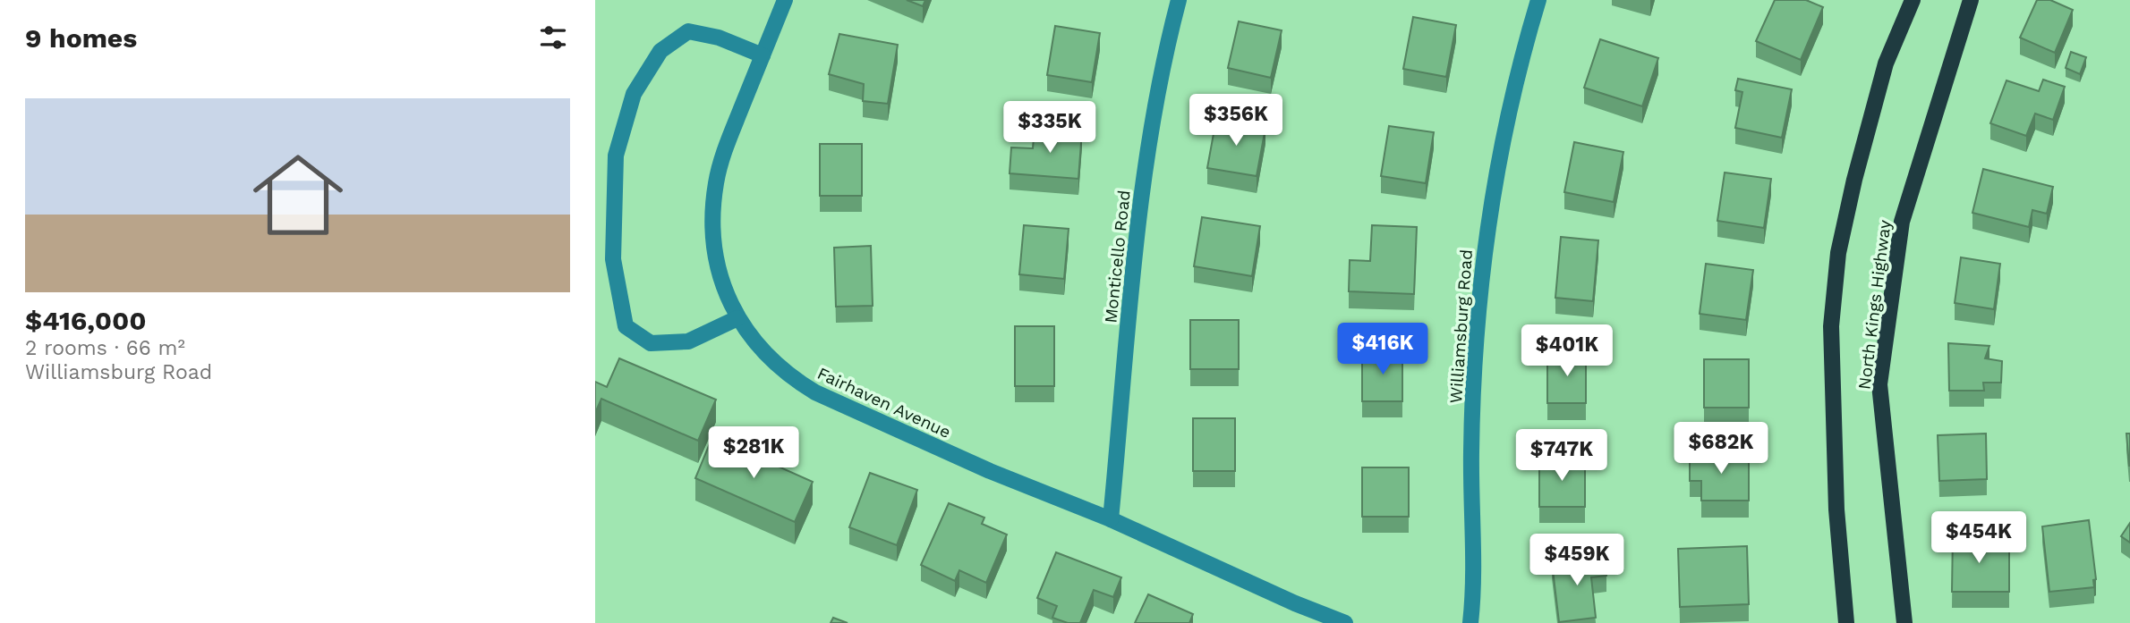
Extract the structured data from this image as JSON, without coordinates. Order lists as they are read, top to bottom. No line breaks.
{"streets":{"main road":["North Kings Highway"],"street":["Monticello Road","Williamsburg Road","Fairhaven Avenue"]},"crossings":[["Monticello Road","Fairhaven Avenue"]],"page":{"heading":"9 homes","list":[{"name":"$416,000","note":"2 rooms · 66 m² · Williamsburg Road"}],"price":["$356K","$335K","$416K","$401K","$682K","$281K","$747K","$454K","$459K"]}}
